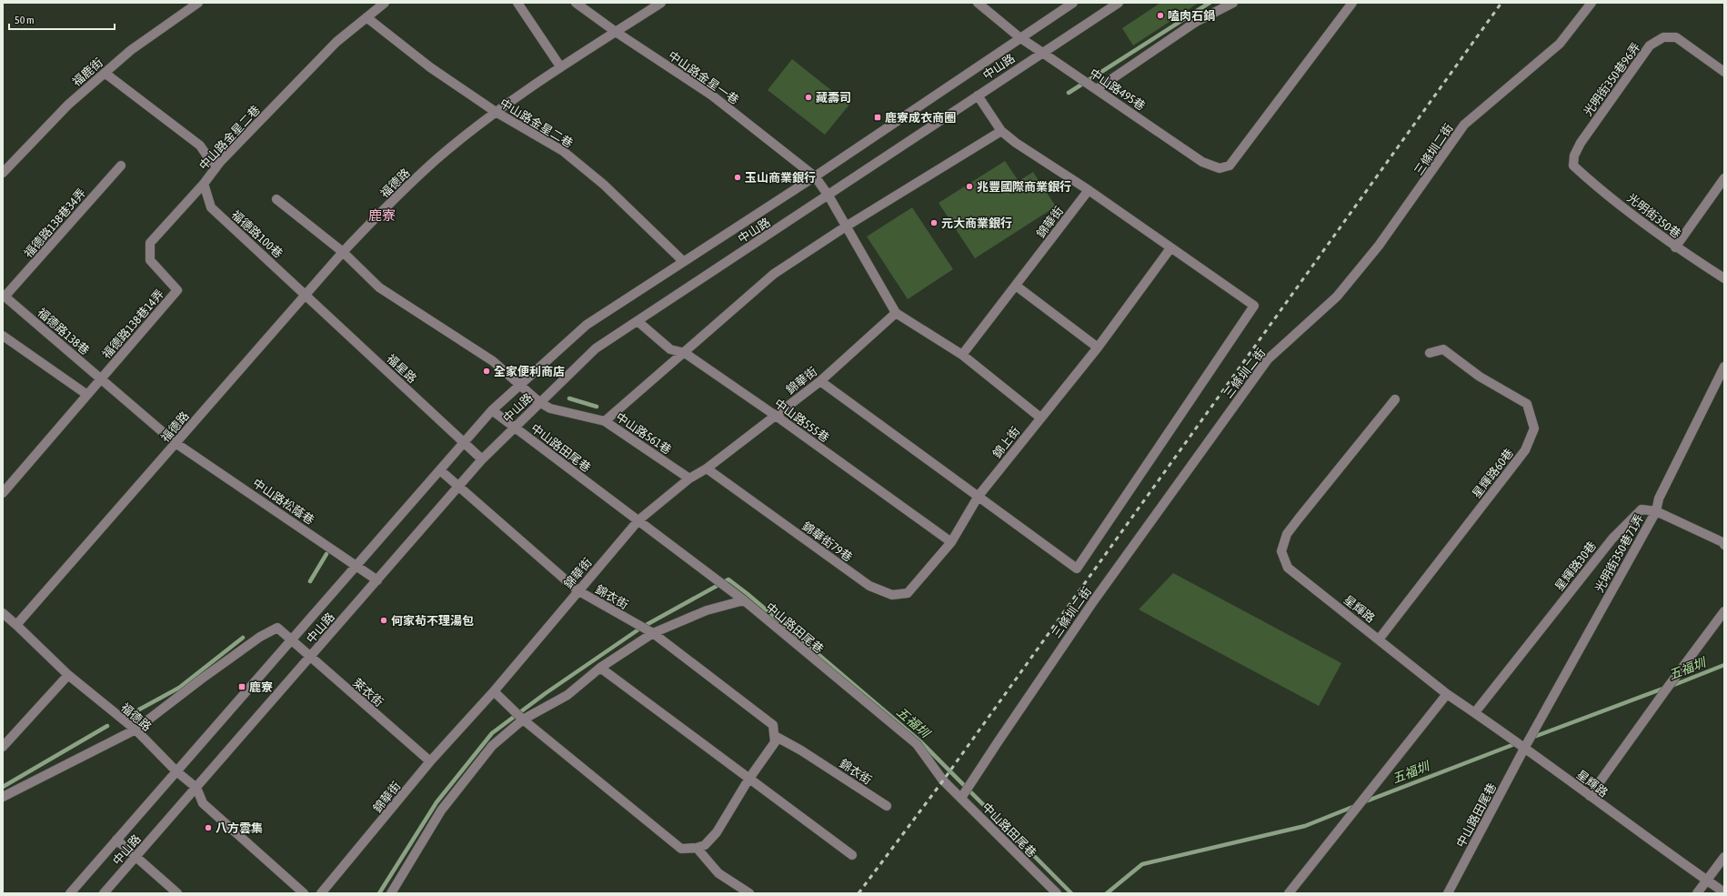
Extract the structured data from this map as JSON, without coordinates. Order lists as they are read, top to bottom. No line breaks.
{"streets":{"street":["中山路","福鹿街","中山路金星一巷","光明街350巷96弄","中山路495巷","中山路金星二巷","三條圳二街","福德路","光明街350巷","錦華街","福德路138巷34弄","福德路100巷","福德路138巷14弄","福德路138巷","福星路","中山路555巷","中山路561巷","錦上街","中山路田尾巷","星輝路60巷","中山路松蔭巷","錦華街79巷","光明街350巷71弄","星輝路30巷","錦衣街","星輝路","萊衣街"]},"crossings":[["中山路","中山路金星一巷"],["中山路","中山路495巷"],["中山路","中山路金星二巷"],["中山路","福德路"],["中山路","福星路"],["中山路","中山路555巷"],["中山路","中山路561巷"],["中山路","中山路田尾巷"],["中山路","中山路松蔭巷"],["中山路","錦衣街"],["中山路","萊衣街"],["中山路金星一巷","福德路"],["光明街350巷96弄","光明街350巷"],["中山路金星二巷","福德路"],["中山路金星二巷","福德路100巷"],["中山路金星二巷","福德路138巷14弄"],["三條圳二街","中山路田尾巷"],["福德路","福德路100巷"],["福德路","福德路138巷"],["福德路","福星路"],["福德路","中山路松蔭巷"],["福德路","萊衣街"],["錦華街","中山路555巷"],["錦華街","中山路561巷"],["錦華街","中山路田尾巷"],["錦華街","錦華街79巷"],["錦華街","錦衣街"],["錦華街","萊衣街"],["福德路138巷34弄","福德路138巷"],["福德路100巷","福德路138巷14弄"],["福德路100巷","福星路"],["福德路138巷14弄","福德路138巷"],["福德路138巷","中山路松蔭巷"],["中山路555巷","錦上街"],["中山路555巷","錦華街79巷"],["錦上街","錦華街79巷"],["中山路田尾巷","光明街350巷71弄"],["中山路田尾巷","星輝路"],["星輝路60巷","星輝路"],["光明街350巷71弄","星輝路30巷"],["光明街350巷71弄","星輝路"],["星輝路30巷","星輝路"]],"districts":["鹿寮"],"water":["五福圳"],"places":{"other":["嗑肉石鍋","藏壽司","玉山商業銀行","兆豐國際商業銀行","元大商業銀行","全家便利商店","何家茍不理湯包","八方雲集"],"transit":["鹿寮成衣商圈","鹿寮"]},"scale_bar":"50 m"}
